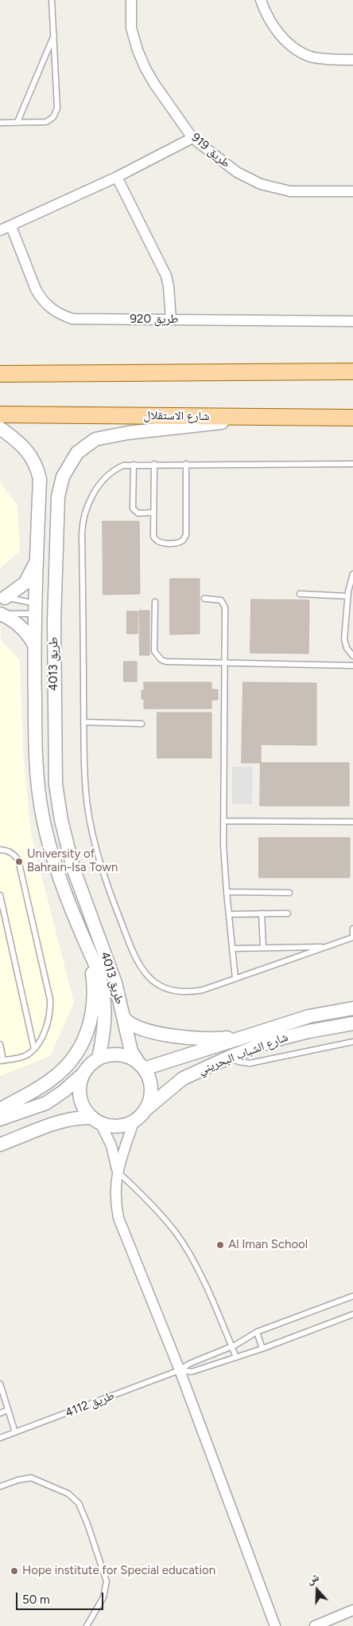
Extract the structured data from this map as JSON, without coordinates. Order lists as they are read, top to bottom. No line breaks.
{"streets":{"main road":["شارع الاستقلال"],"street":["طريق 919","طريق 920","طريق 4013","شارع الشباب البحريني"],"lane":["طريق 4112"]},"crossings":[["شارع الاستقلال","طريق 4013"],["طريق 4013","شارع الشباب البحريني"]],"places":["University of Bahrain-Isa Town","Al Iman School","Hope institute for Special education"],"scale_bar":"50 m","north":"top"}
